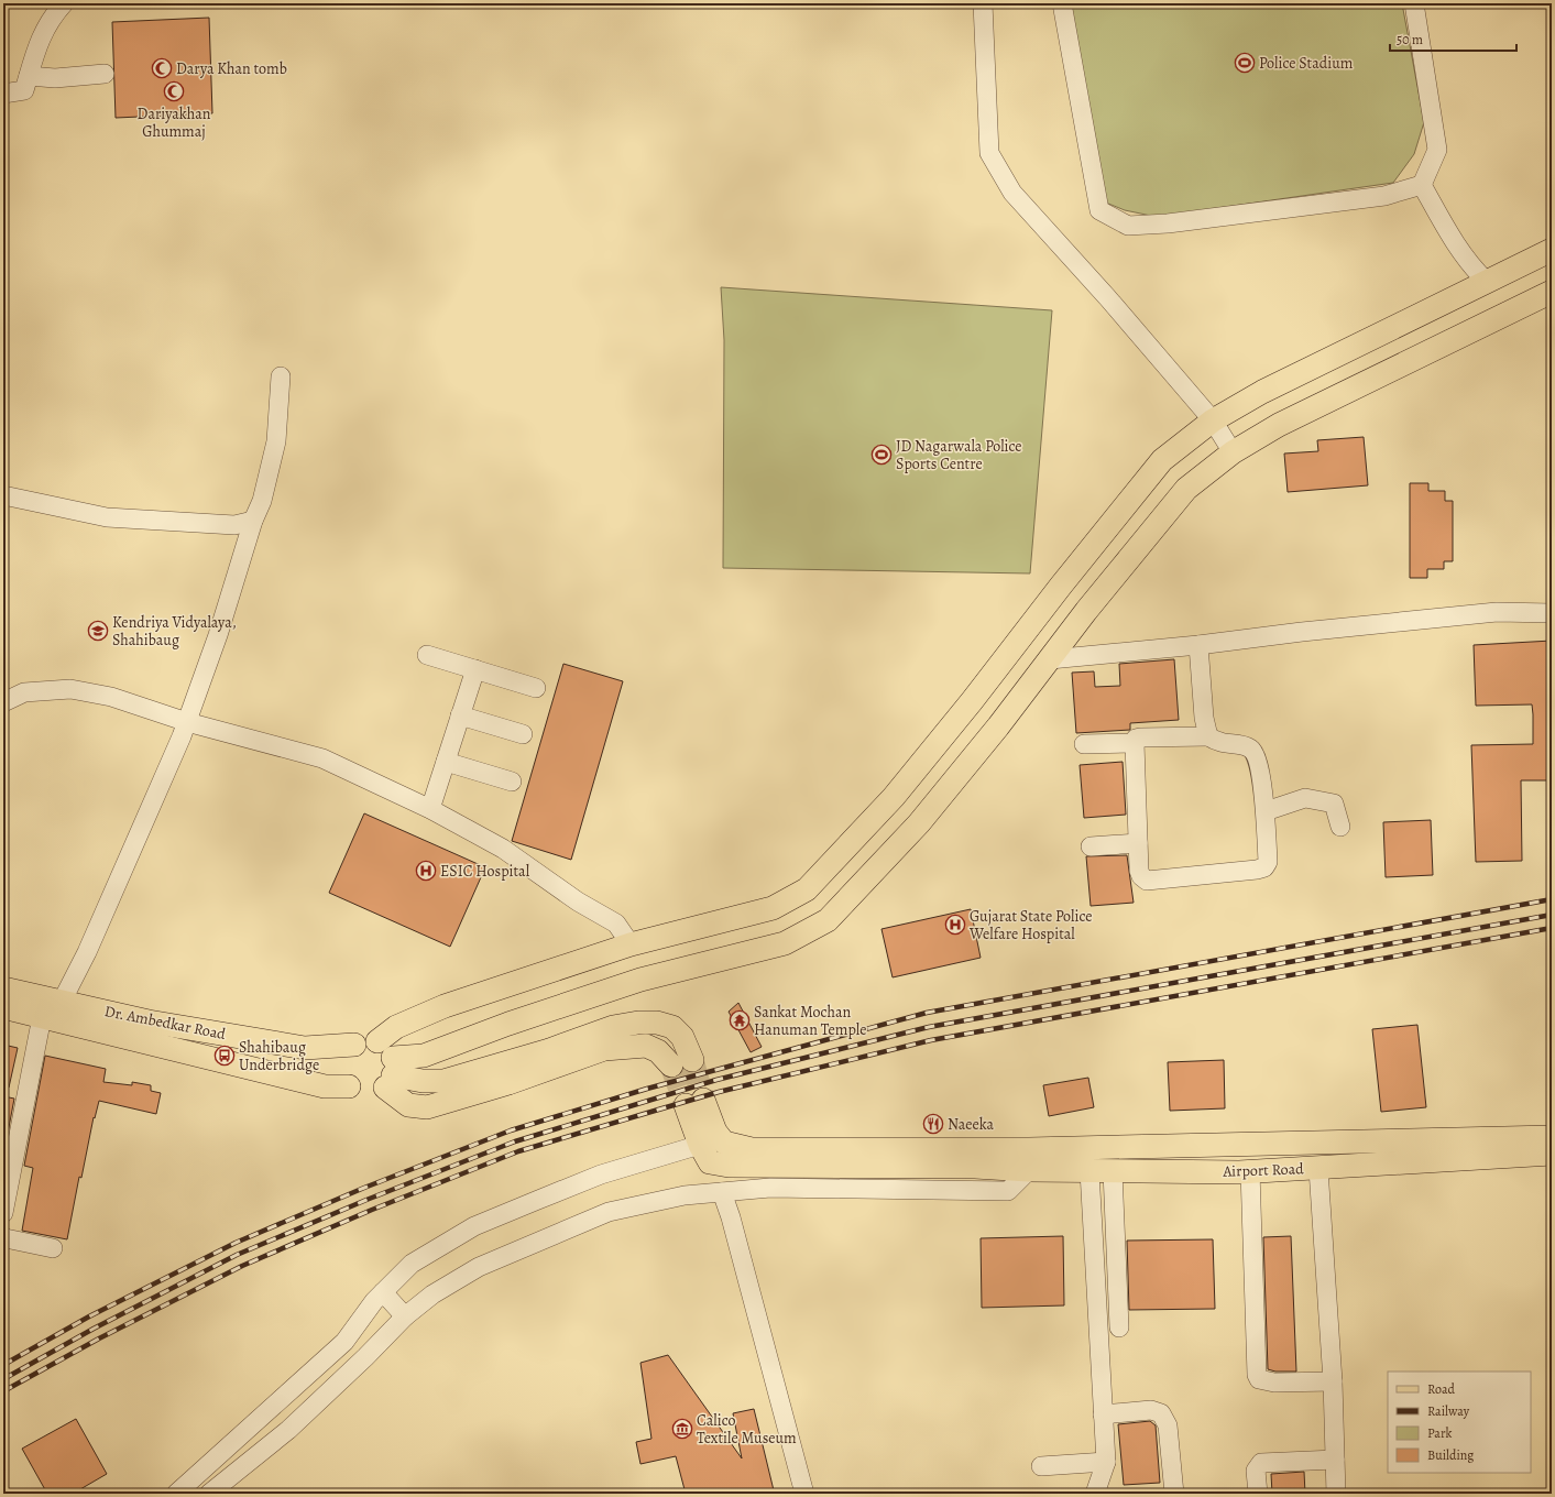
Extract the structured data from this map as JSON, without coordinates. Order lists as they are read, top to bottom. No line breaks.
{"streets":{"main road":["Dr. Ambedkar Road","Airport Road"]},"places":{"sports":["Police Stadium","JD Nagarwala Police Sports Centre"],"mosque":["Darya Khan tomb","Dariyakhan Ghummaj"],"school or university":["Kendriya Vidyalaya, Shahibaug"],"hospital":["ESIC Hospital","Gujarat State Police Welfare Hospital"],"temple":["Sankat Mochan Hanuman Temple"],"bus stop":["Shahibaug Underbridge"],"restaurant":["Naeeka"],"museum":["Calico Textile Museum"]},"legend":["Road","Railway","Park","Building"],"scale_bar":"50 m"}
